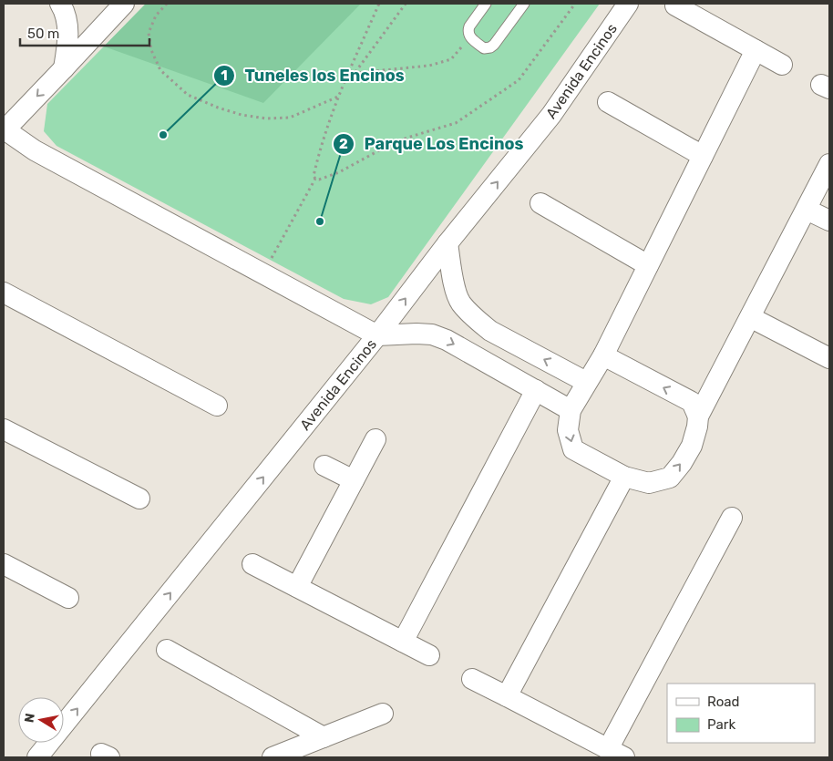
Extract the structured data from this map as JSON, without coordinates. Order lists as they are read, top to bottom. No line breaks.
{"streets":{"street":["Avenida Encinos"]},"places":["Tuneles los Encinos","Parque Los Encinos"],"legend":["Road","Park"],"scale_bar":"50 m","north":"left"}
